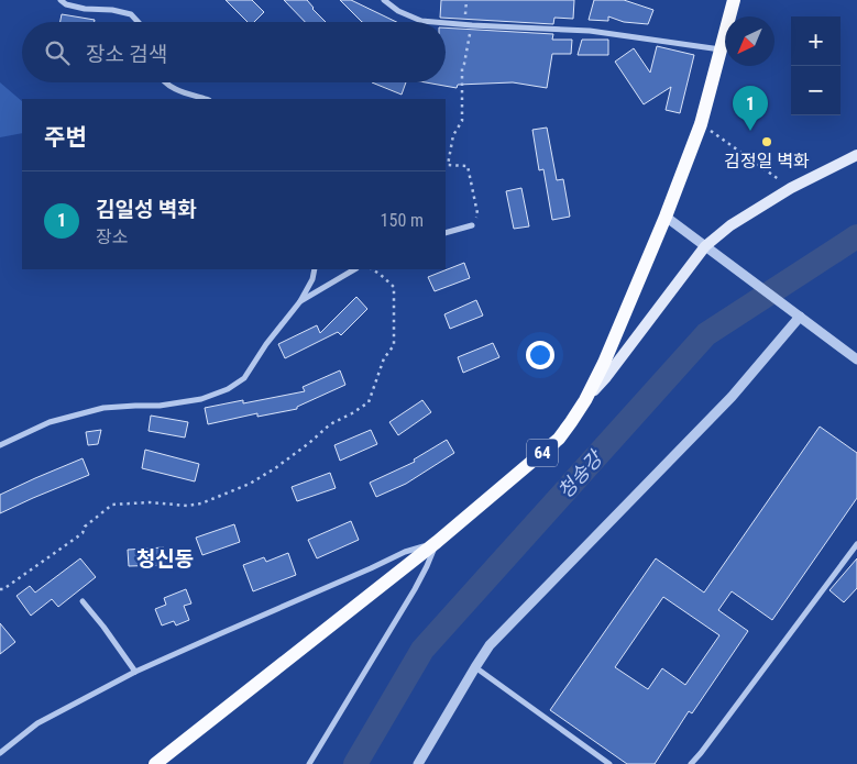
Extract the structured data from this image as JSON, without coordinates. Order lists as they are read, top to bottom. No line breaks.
{"streets":{"main road":["64"]},"districts":["청신동"],"water":["청송강"],"places":["김정일 벽화"],"north":"bottom left","page":{"map_buttons":["+","−"],"search":"장소 검색","pins":"1","heading":"주변","list":[{"mark":"1","name":"김일성 벽화","note":"장소","value":"150 m"}]}}
